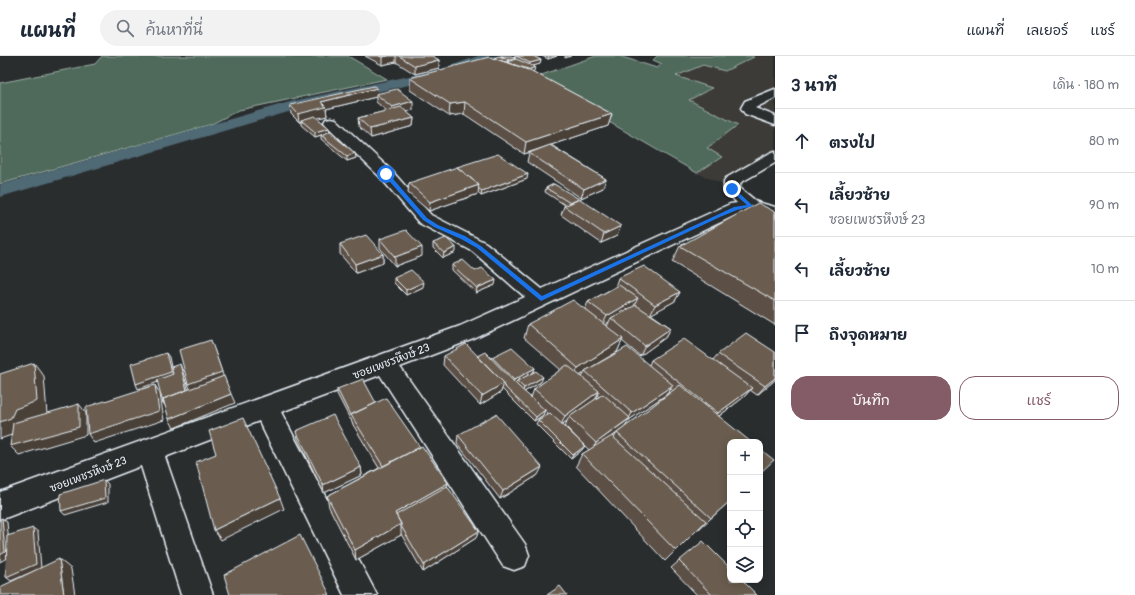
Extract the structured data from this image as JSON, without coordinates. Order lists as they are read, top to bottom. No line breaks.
{"streets":{"street":["ซอยเพชรหึงษ์ 23"]},"page":{"header":"แผนที่","search":"ค้นหาที่นี่","nav":["แผนที่","เลเยอร์","แชร์"],"heading":["3 นาที","เดิน · 180 m"],"list":[["ตรงไป","80 m"],["เลี้ยวซ้าย","ซอยเพชรหึงษ์ 23","90 m"],["เลี้ยวซ้าย","10 m"],"ถึงจุดหมาย"],"buttons":["บันทึก","แชร์"],"map_buttons":["+","−"]}}
